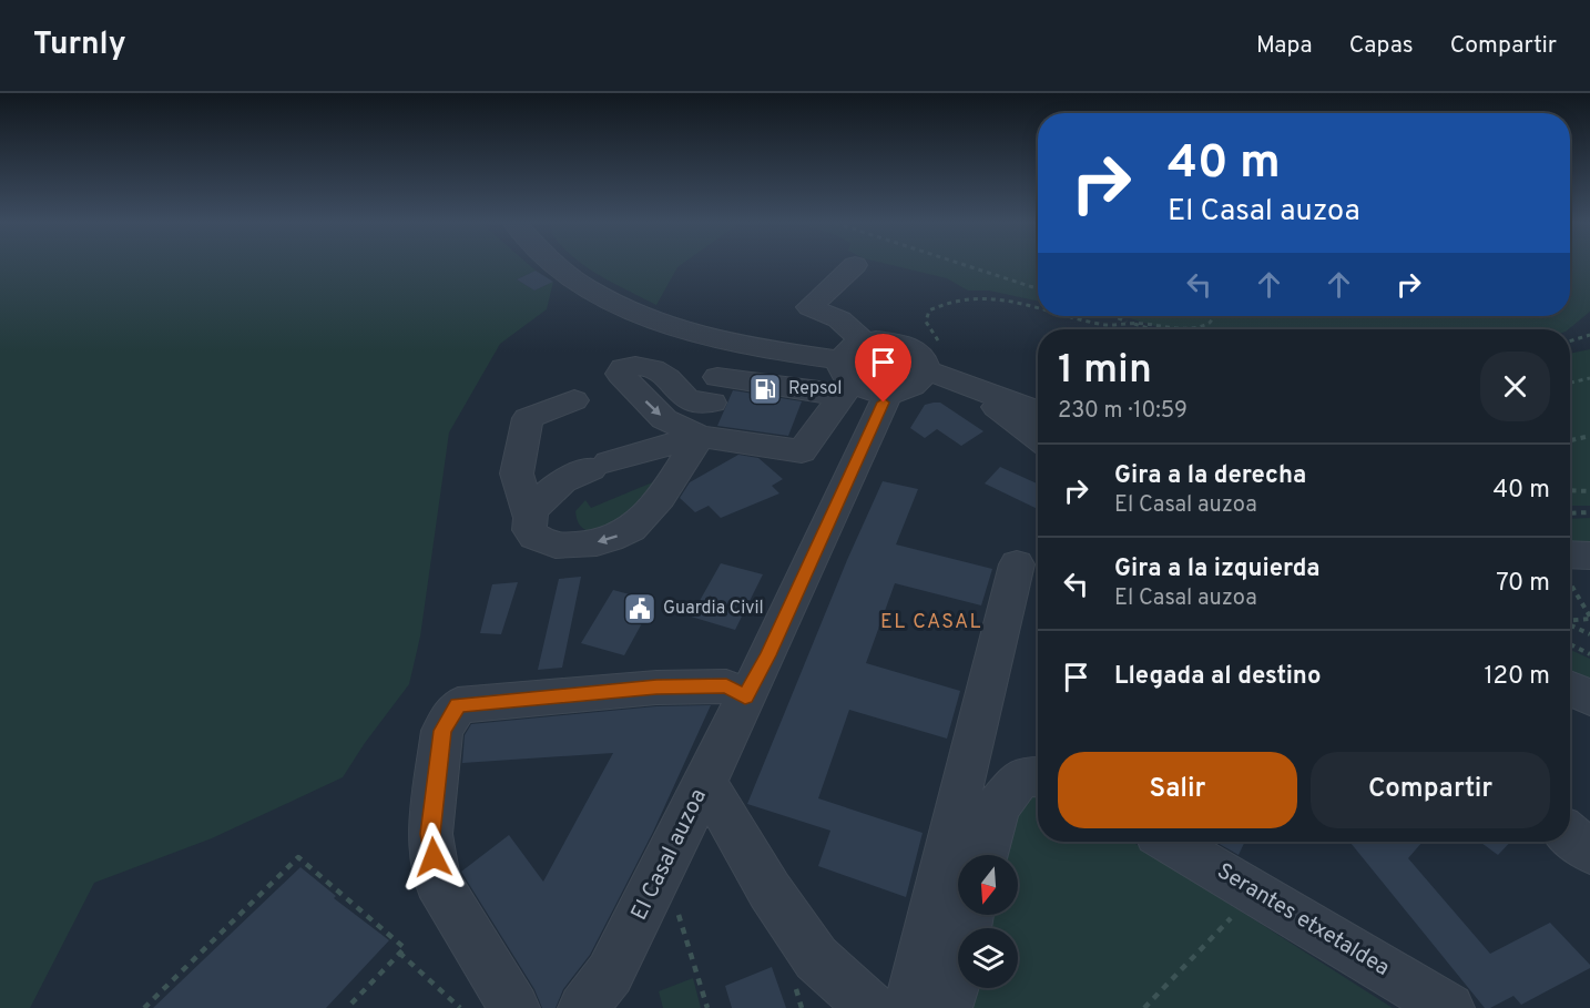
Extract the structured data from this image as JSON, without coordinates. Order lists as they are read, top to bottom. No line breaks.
{"streets":{"street":["El Casal auzoa","Serantes etxetaldea"]},"districts":["EL CASAL"],"places":{"fuel station":["Repsol"],"public building":["Guardia Civil"]},"north":"bottom","page":{"header":"Turnly","nav":["Mapa","Capas","Compartir"],"turn":["40 m","El Casal auzoa"],"heading":["1 min","230 m · 10:59"],"list":[{"name":"Gira a la derecha","note":"El Casal auzoa","value":"40 m"},{"name":"Gira a la izquierda","note":"El Casal auzoa","value":"70 m"},{"name":"Llegada al destino","value":"120 m"}],"buttons":["Salir","Compartir"]}}
